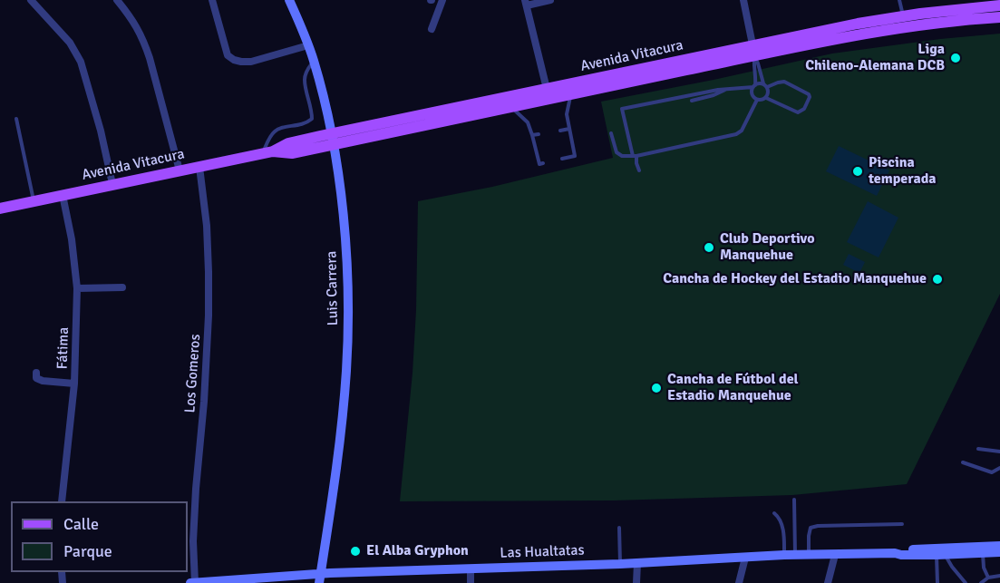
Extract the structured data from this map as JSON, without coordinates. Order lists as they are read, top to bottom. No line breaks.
{"streets":{"main road":["Avenida Vitacura"],"street":["Luis Carrera","Fátima","Los Gomeros","Las Hualtatas"]},"crossings":[["Avenida Vitacura","Luis Carrera"],["Avenida Vitacura","Fátima"],["Avenida Vitacura","Los Gomeros"],["Luis Carrera","Las Hualtatas"],["Los Gomeros","Las Hualtatas"]],"places":["Liga Chileno-Alemana DCB","Piscina temperada","Club Deportivo Manquehue","Cancha de Hockey del Estadio Manquehue","Cancha de Fútbol del Estadio Manquehue","El Alba Gryphon"],"legend":["Calle","Parque"]}
